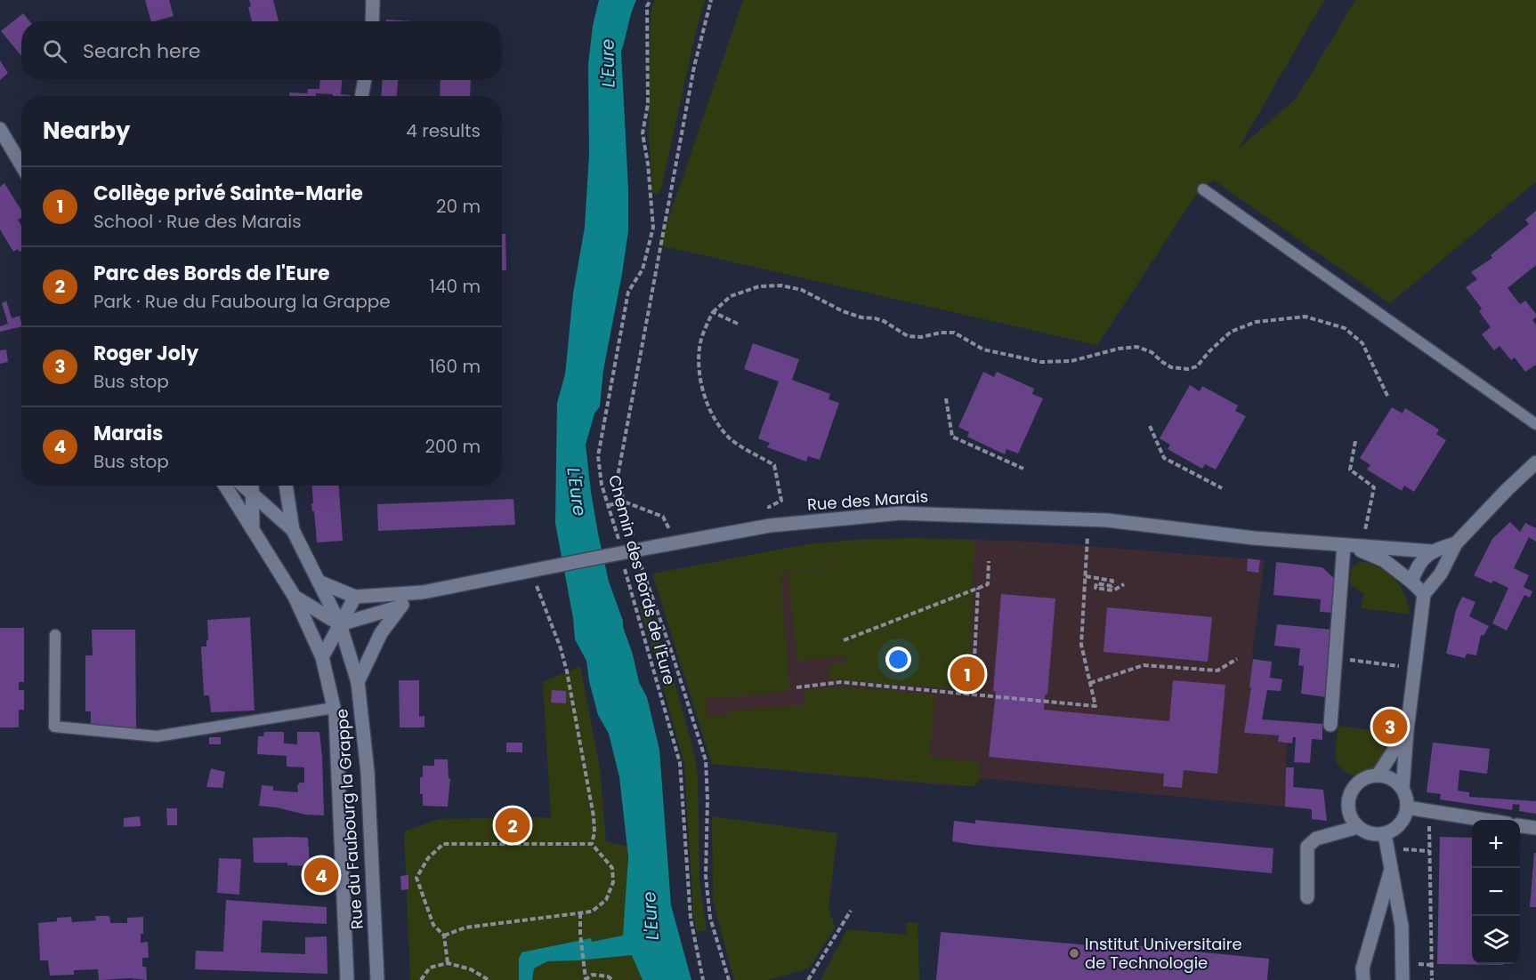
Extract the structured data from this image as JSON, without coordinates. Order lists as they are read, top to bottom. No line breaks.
{"streets":{"main road":["Rue des Marais","Rue du Faubourg la Grappe"],"path":["Chemin des Bords de l'Eure"]},"crossings":[["Rue des Marais","Rue du Faubourg la Grappe"]],"water":["L'Eure"],"places":["Institut Universitaire de Technologie"],"page":{"search":"Search here","heading":["Nearby","4 results"],"list":[{"mark":"1","name":"Collège privé Sainte-Marie","note":"School · Rue des Marais","value":"20 m"},{"mark":"2","name":"Parc des Bords de l'Eure","note":"Park · Rue du Faubourg la Grappe","value":"140 m"},{"mark":"3","name":"Roger Joly","note":"Bus stop","value":"160 m"},{"mark":"4","name":"Marais","note":"Bus stop","value":"200 m"}],"pins":["1","3","2","4"],"map_buttons":["+","−"]}}
